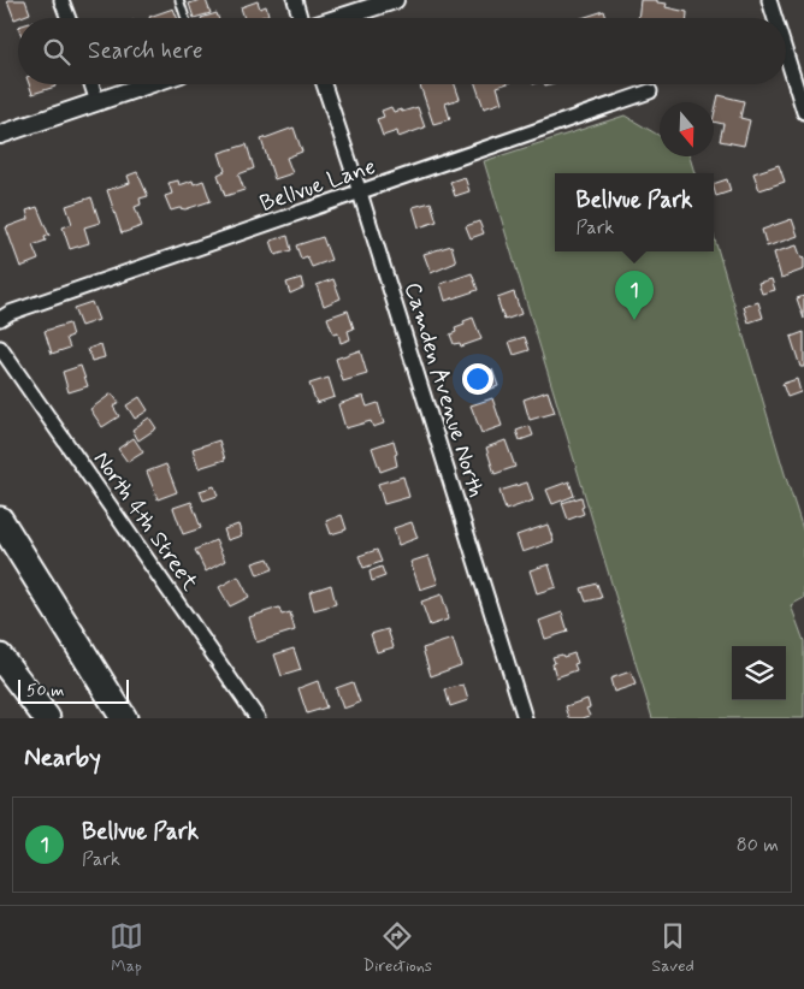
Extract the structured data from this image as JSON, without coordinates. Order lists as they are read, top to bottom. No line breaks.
{"streets":{"street":["Bellvue Lane","Camden Avenue North","North 4th Street"]},"crossings":[["Bellvue Lane","Camden Avenue North"]],"scale_bar":"50 m","north":"bottom","page":{"search":"Search here","popup":["Bellvue Park","Park"],"pins":"1","scale":"50 m","heading":"Nearby","list":[{"mark":"1","name":"Bellvue Park","note":"Park","value":"80 m"}],"nav":["Map","Directions","Saved"]}}
